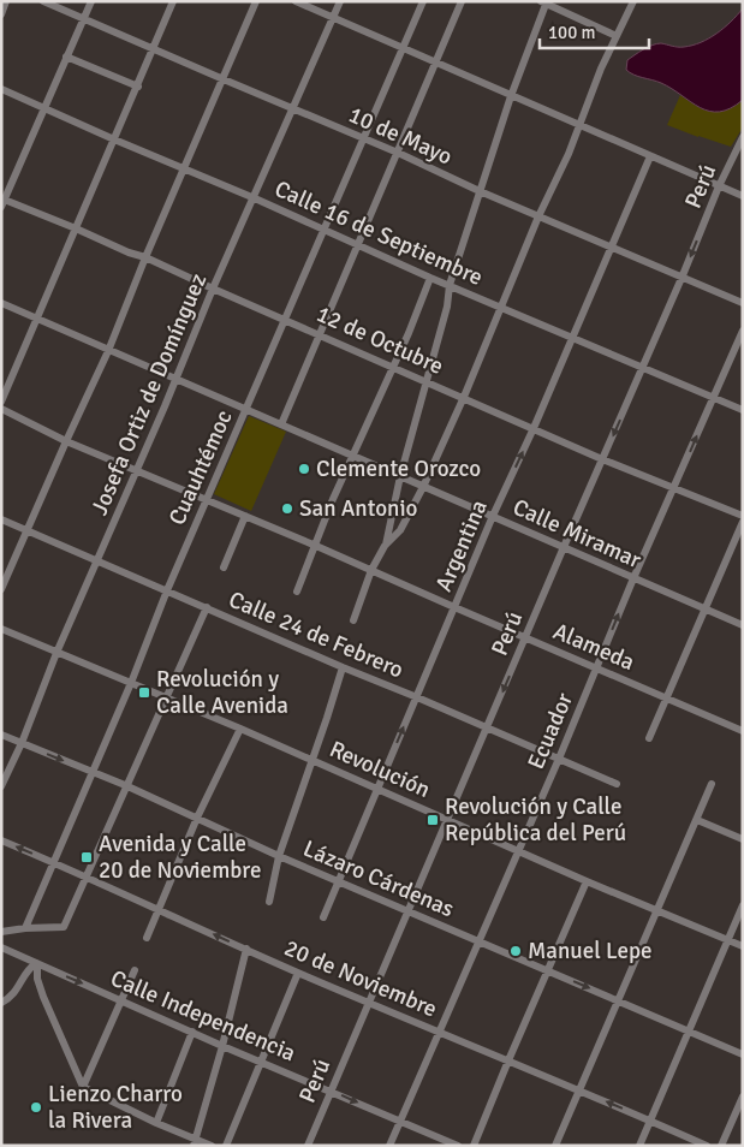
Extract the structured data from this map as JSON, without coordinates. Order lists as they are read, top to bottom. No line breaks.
{"streets":{"street":["10 de Mayo","Perú","Calle 16 de Septiembre","12 de Octubre","Josefa Ortiz de Domínguez","Cuauhtémoc","Calle Miramar","Argentina","Calle 24 de Febrero","Alameda","Ecuador","Revolución","Lázaro Cárdenas","20 de Noviembre","Calle Independencia"]},"crossings":[["10 de Mayo","Perú"],["10 de Mayo","Josefa Ortiz de Domínguez"],["10 de Mayo","Cuauhtémoc"],["10 de Mayo","Argentina"],["Perú","Calle 16 de Septiembre"],["Perú","12 de Octubre"],["Perú","Calle Miramar"],["Perú","Calle 24 de Febrero"],["Perú","Alameda"],["Perú","Revolución"],["Perú","Lázaro Cárdenas"],["Perú","20 de Noviembre"],["Perú","Calle Independencia"],["Calle 16 de Septiembre","Josefa Ortiz de Domínguez"],["Calle 16 de Septiembre","Cuauhtémoc"],["Calle 16 de Septiembre","Argentina"],["Calle 16 de Septiembre","Ecuador"],["12 de Octubre","Josefa Ortiz de Domínguez"],["12 de Octubre","Cuauhtémoc"],["12 de Octubre","Argentina"],["12 de Octubre","Ecuador"],["Josefa Ortiz de Domínguez","Calle Miramar"],["Josefa Ortiz de Domínguez","Calle 24 de Febrero"],["Josefa Ortiz de Domínguez","Alameda"],["Josefa Ortiz de Domínguez","Revolución"],["Josefa Ortiz de Domínguez","Lázaro Cárdenas"],["Cuauhtémoc","Calle Miramar"],["Cuauhtémoc","Calle 24 de Febrero"],["Cuauhtémoc","Alameda"],["Cuauhtémoc","Revolución"],["Cuauhtémoc","Lázaro Cárdenas"],["Cuauhtémoc","20 de Noviembre"],["Calle Miramar","Argentina"],["Calle Miramar","Ecuador"],["Argentina","Calle 24 de Febrero"],["Argentina","Alameda"],["Argentina","Revolución"],["Argentina","Lázaro Cárdenas"],["Calle 24 de Febrero","Ecuador"],["Alameda","Ecuador"],["Ecuador","Revolución"],["Ecuador","Lázaro Cárdenas"],["Ecuador","20 de Noviembre"],["Ecuador","Calle Independencia"]],"places":{"other":["Clemente Orozco","San Antonio","Manuel Lepe","Lienzo Charro la Rivera"],"transit":["Revolución y Calle Avenida","Revolución y Calle República del Perú","Avenida y Calle 20 de Noviembre"]},"scale_bar":"100 m"}
